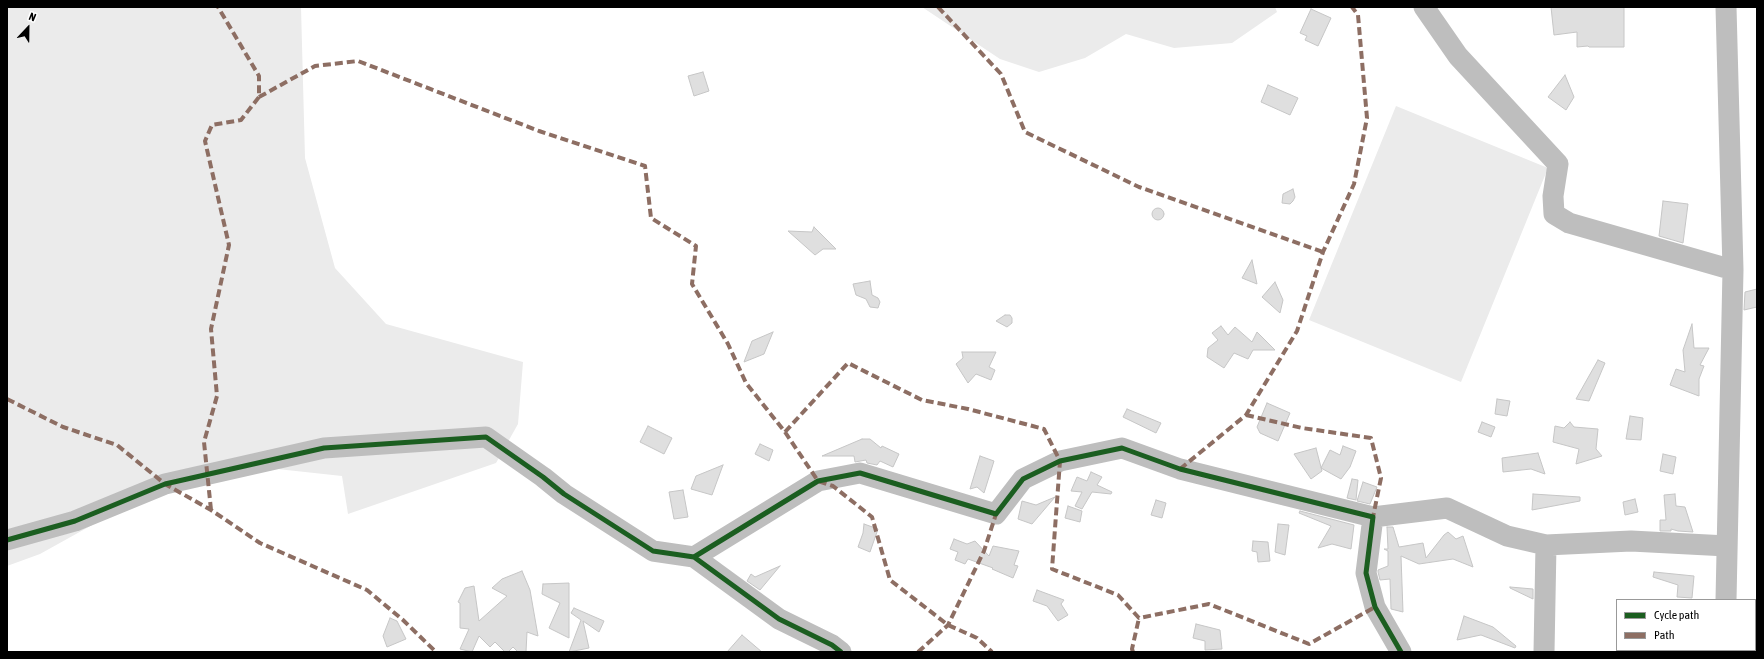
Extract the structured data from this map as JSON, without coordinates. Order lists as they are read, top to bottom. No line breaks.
{"legend":["Cycle path","Path"],"north":"top"}
